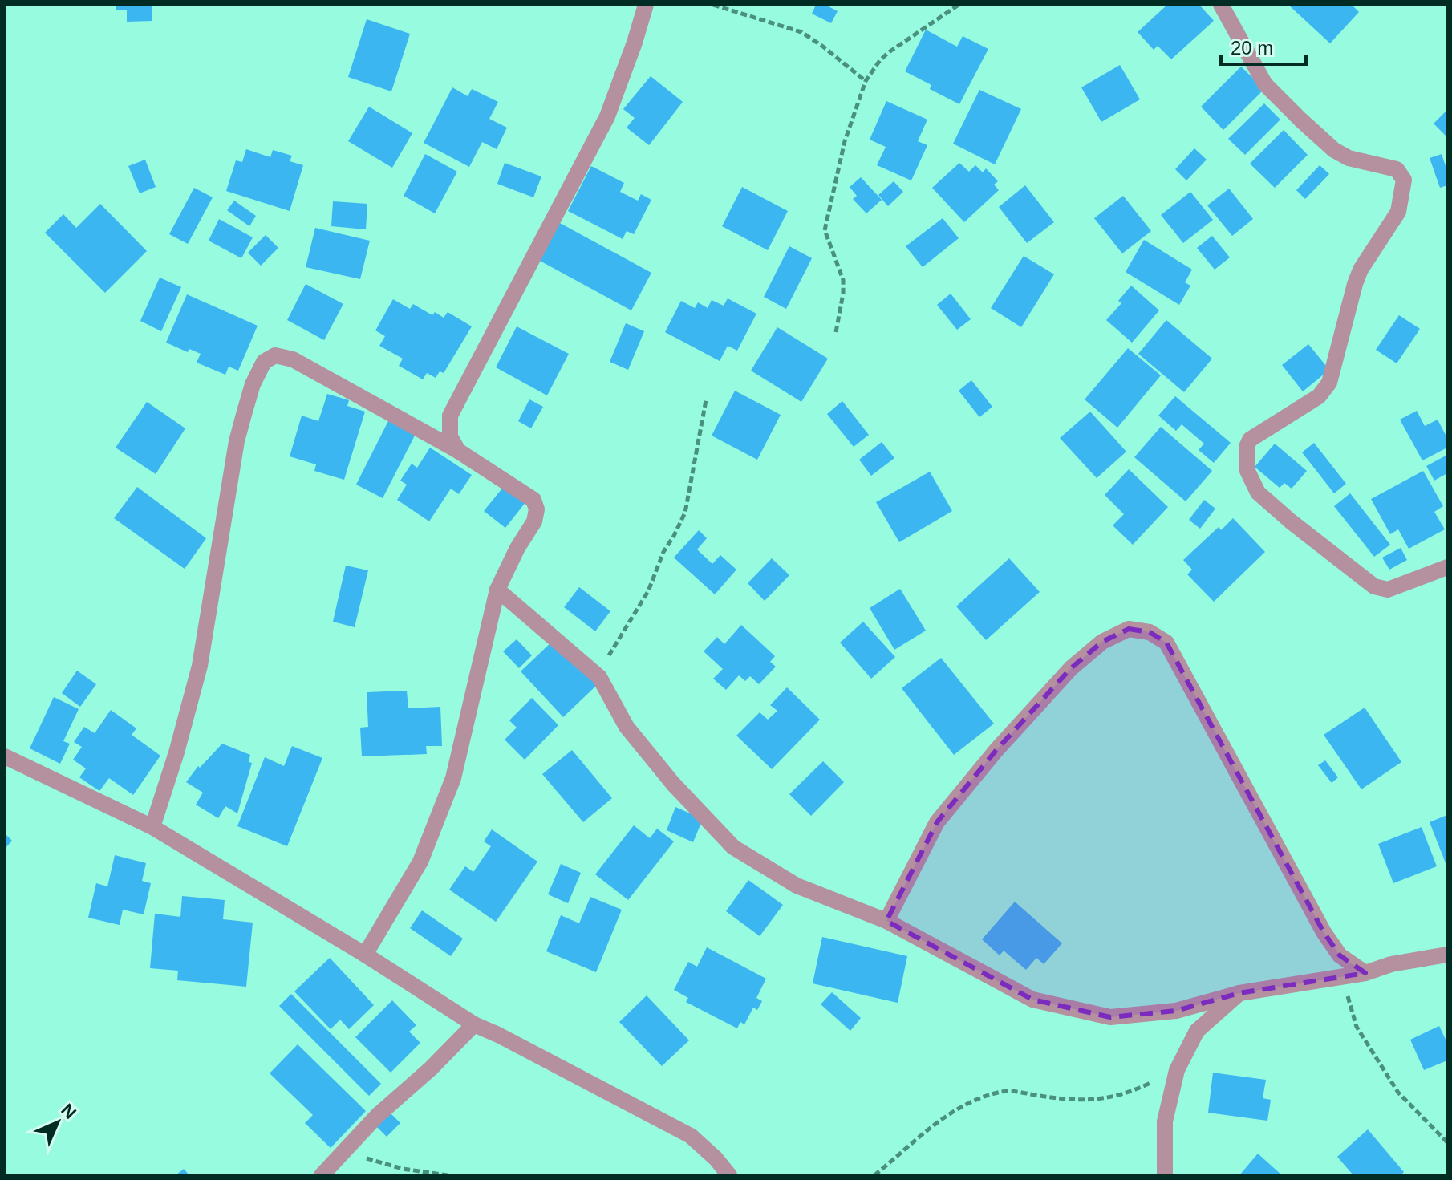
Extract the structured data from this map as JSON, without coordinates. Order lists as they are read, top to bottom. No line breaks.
{"scale_bar":"20 m","north":"top right"}
